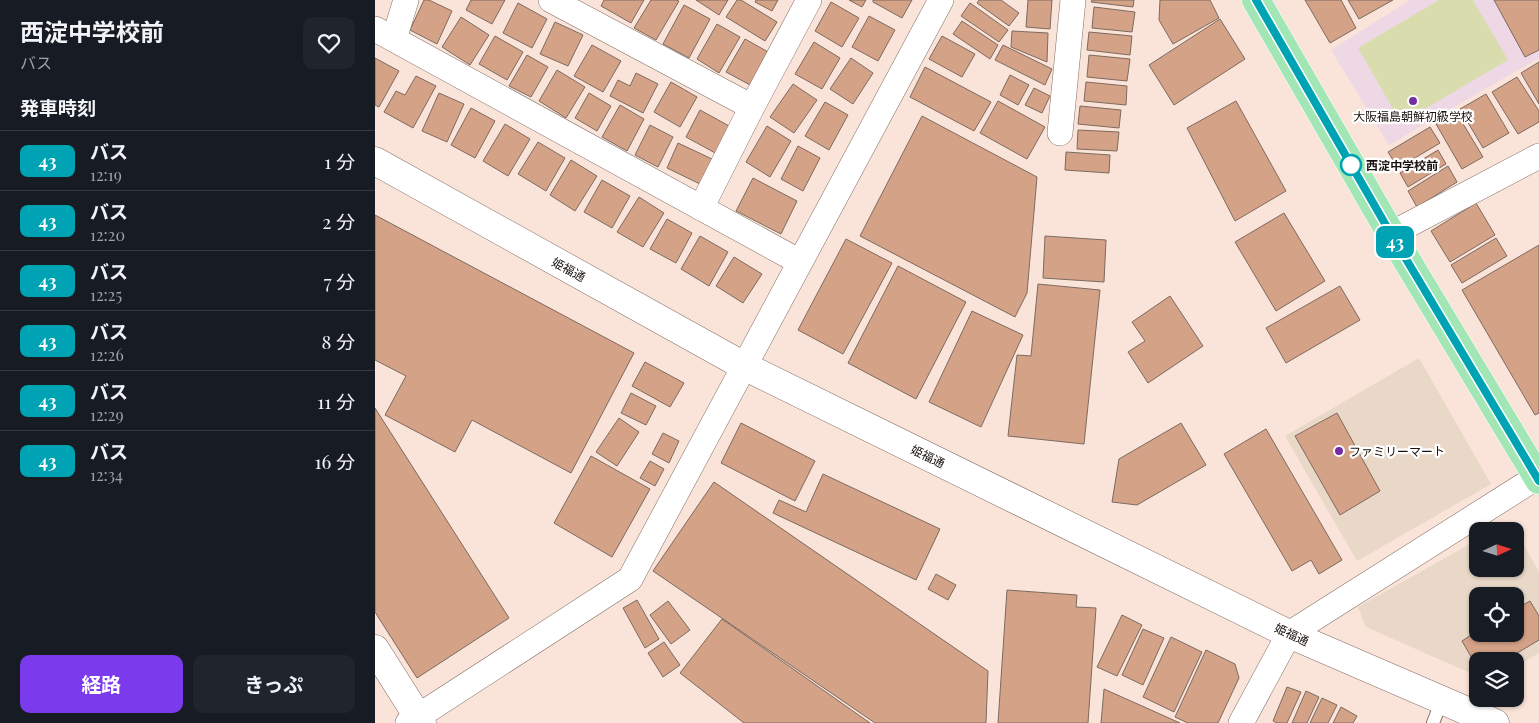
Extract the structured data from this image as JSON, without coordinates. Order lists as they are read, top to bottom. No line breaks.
{"streets":{"street":["姫福通"]},"places":["大阪福島朝鮮初級学校","西淀中学校前","ファミリーマート"],"lines":["bus line 43"],"north":"right","page":{"heading":[["西淀中学校前","バス"],"発車時刻"],"on_map":"43","list":[{"mark":"43","name":"バス","note":"12:19","value":"1 分"},{"mark":"43","name":"バス","note":"12:20","value":"2 分"},{"mark":"43","name":"バス","note":"12:25","value":"7 分"},{"mark":"43","name":"バス","note":"12:26","value":"8 分"},{"mark":"43","name":"バス","note":"12:29","value":"11 分"},{"mark":"43","name":"バス","note":"12:34","value":"16 分"}],"buttons":["経路","きっぷ"]}}
